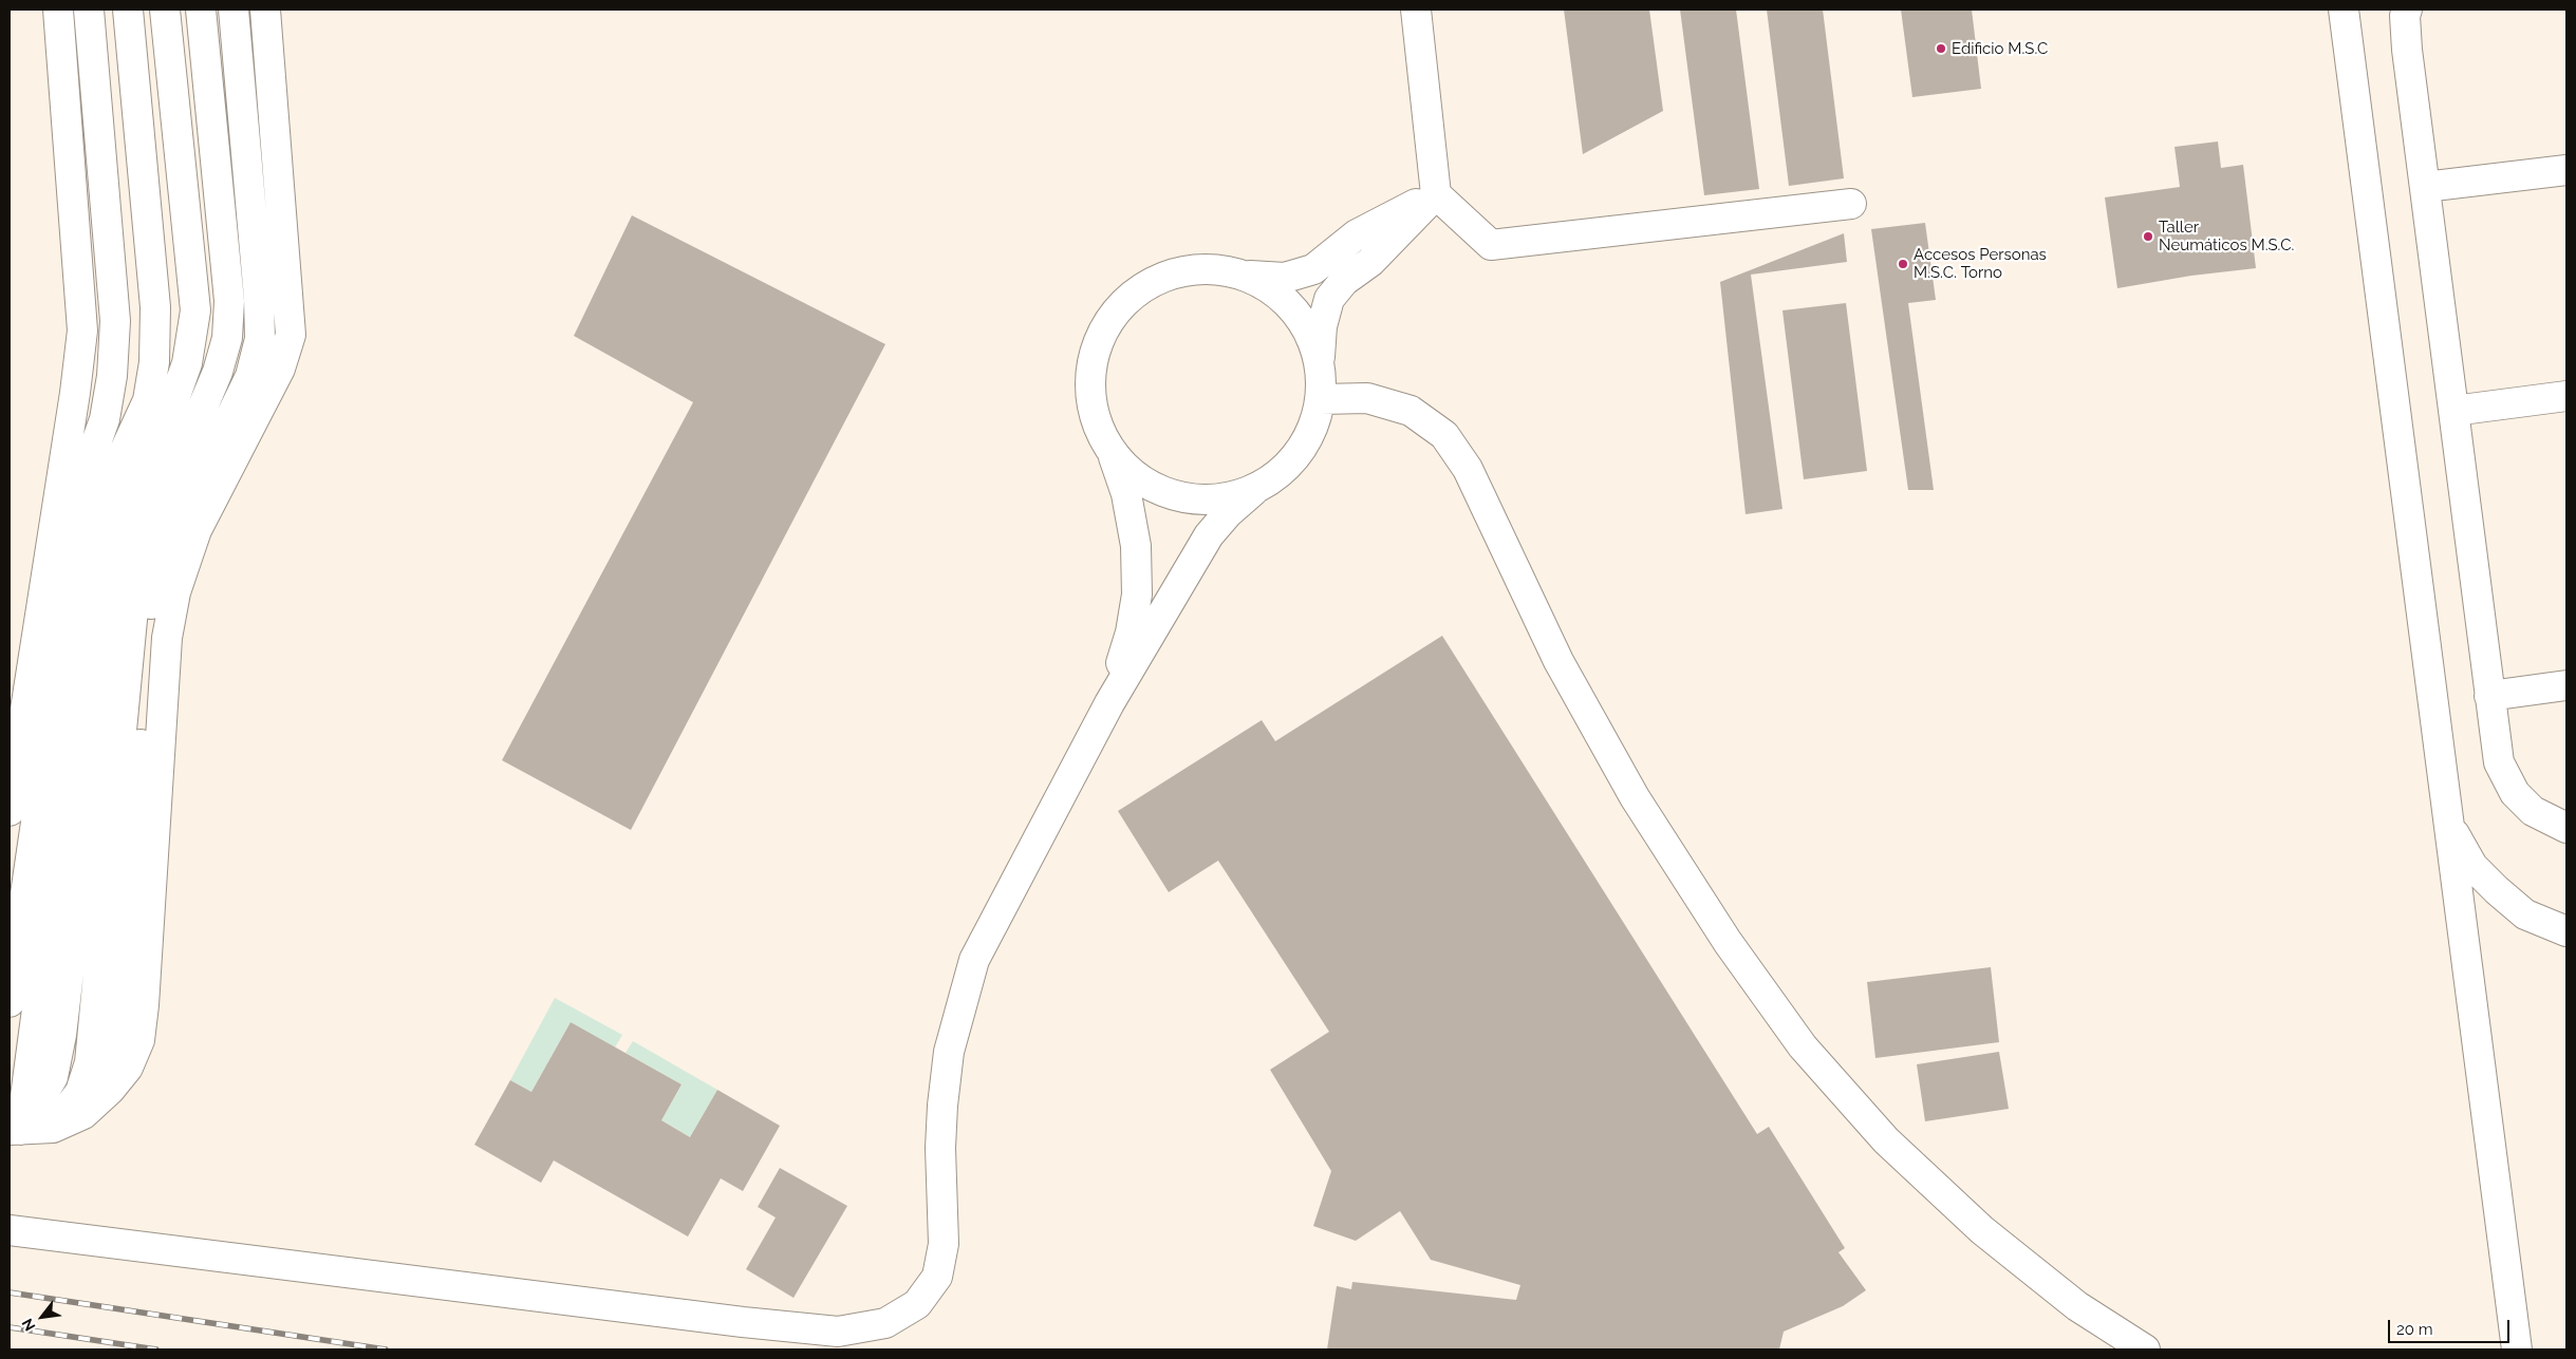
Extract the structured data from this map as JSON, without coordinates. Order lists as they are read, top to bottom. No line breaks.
{"places":["Edificio M.S.C","Taller Neumáticos M.S.C.","Accesos Personas M.S.C. Torno"],"scale_bar":"20 m","north":"bottom left"}
